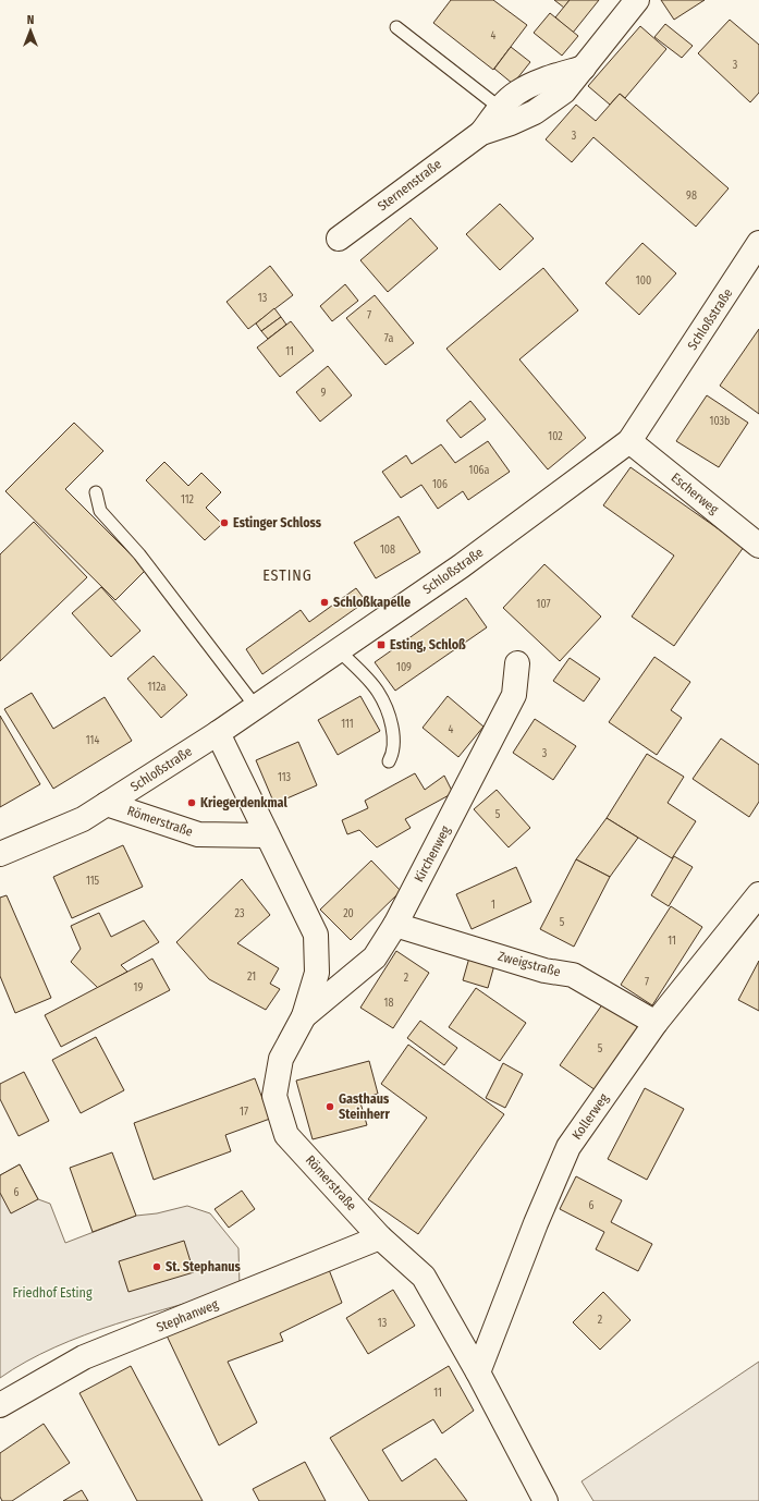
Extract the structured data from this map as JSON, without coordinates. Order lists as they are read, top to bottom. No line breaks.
{"streets":{"street":["Sternenstraße","Schloßstraße","Escherweg","Römerstraße","Kirchenweg","Zweigstraße","Kollerweg","Stephanweg"]},"crossings":[["Schloßstraße","Escherweg"],["Schloßstraße","Römerstraße"],["Römerstraße","Kirchenweg"],["Römerstraße","Kollerweg"],["Römerstraße","Stephanweg"],["Kirchenweg","Zweigstraße"],["Zweigstraße","Kollerweg"]],"districts":["ESTING"],"parks":["Friedhof Esting"],"places":{"other":["Estinger Schloss","Schloßkapelle","Kriegerdenkmal","Gasthaus Steinherr","St. Stephanus"],"transit":["Esting, Schloß"]},"house_numbers":["4","3","3","98","100","13","7","7a","11","9","103b","102","106a","106","112","108","107","109","112a","111","4","114","3","113","5","115","1","23","20","5","11","21","2","7","19","18","5","17","6","6","2","13","11"],"north":"top"}
